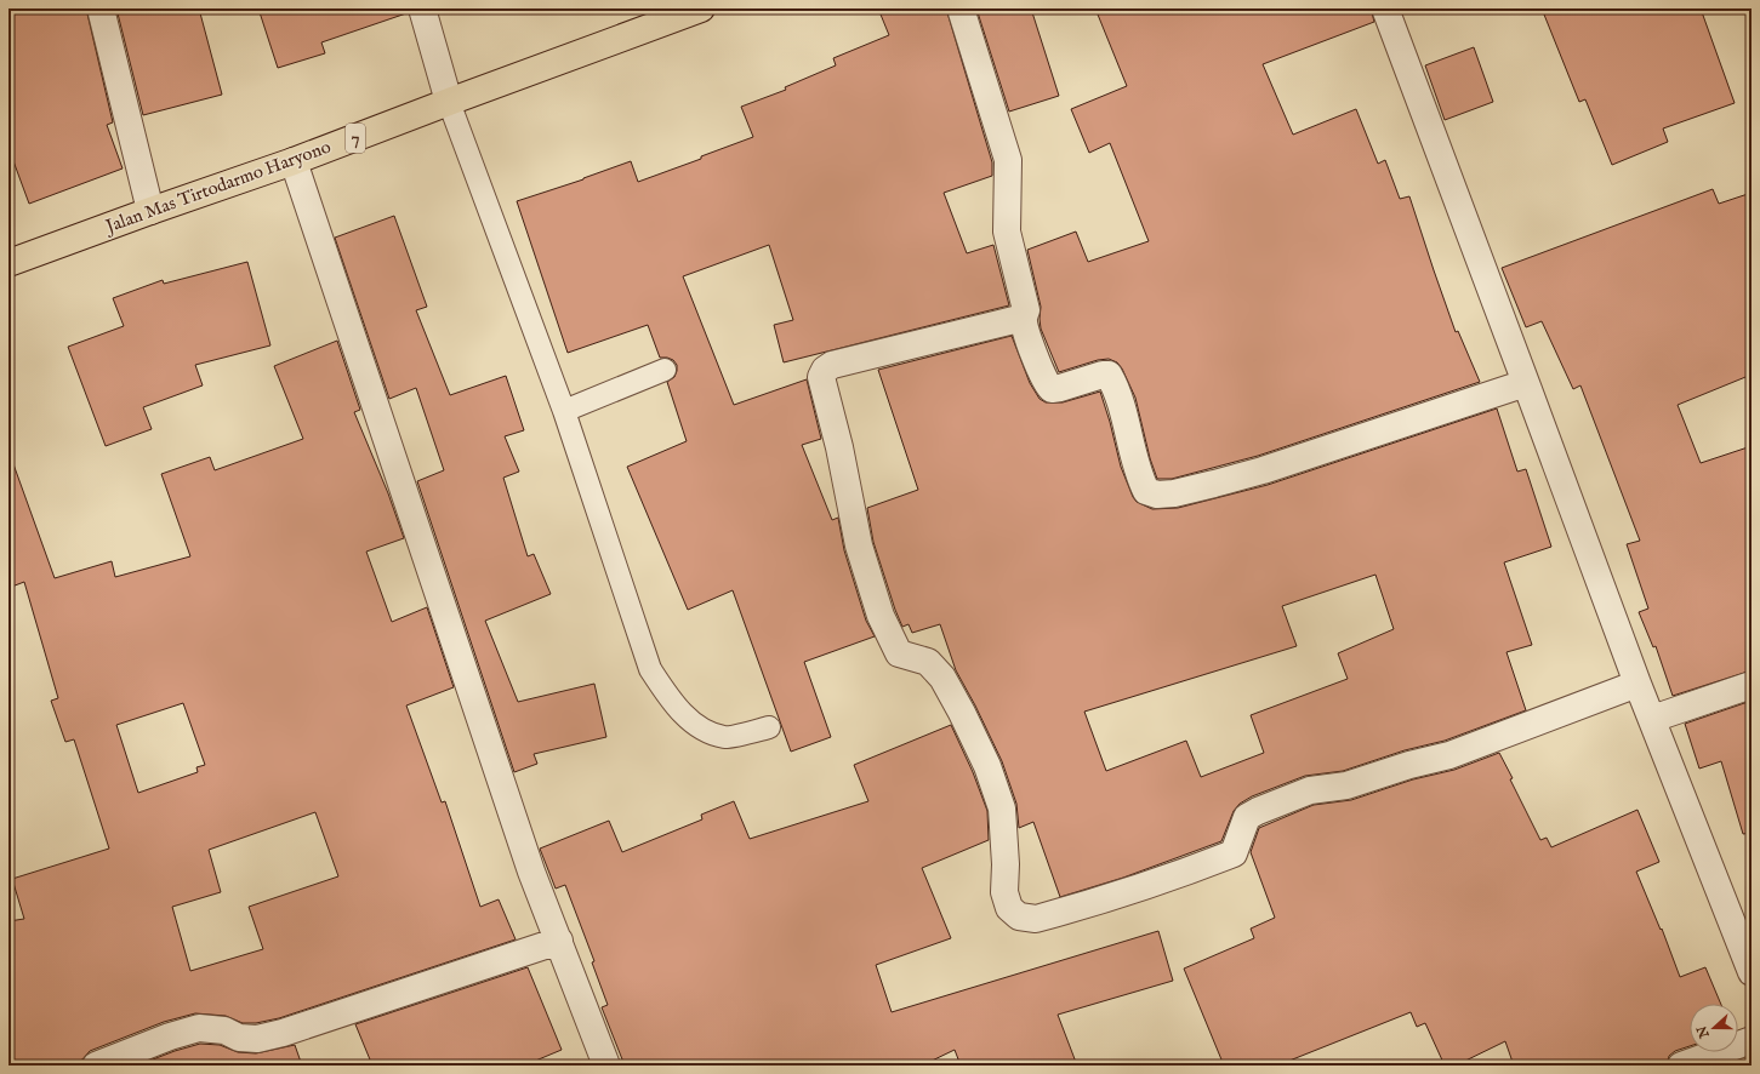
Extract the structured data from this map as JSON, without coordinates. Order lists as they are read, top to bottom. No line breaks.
{"streets":{"highway":["7","Jalan Mas Tirtodarmo Haryono"]},"north":"left"}
